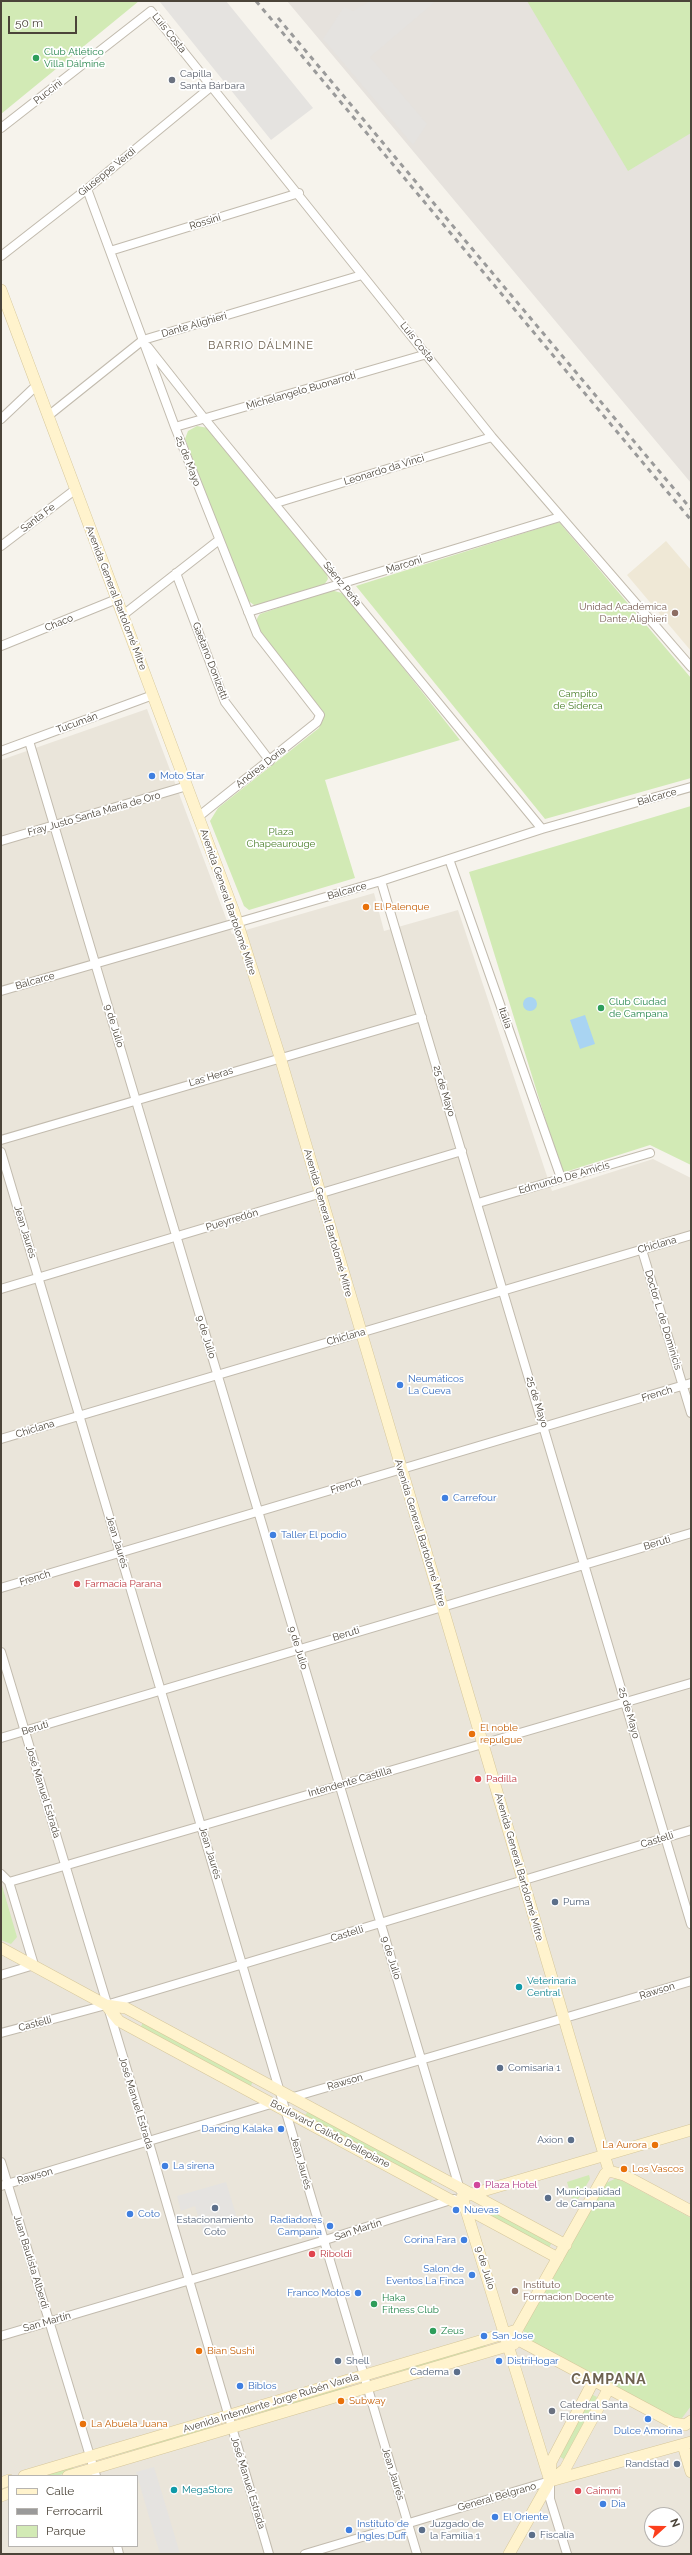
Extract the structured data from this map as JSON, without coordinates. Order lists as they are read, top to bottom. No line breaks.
{"streets":{"main road":["Avenida General Bartolomé Mitre","9 de Julio","Boulevard Calixto Dellepiane","San Martín","Avenida Intendente Jorge Rubén Varela","General Belgrano"],"street":["Luis Costa","Puccini","Giuseppe Verdi","Rossini","Dante Alighieri","Michelangelo Buonarroti","25 de Mayo","Leonardo da Vinci","Santa Fe","Marconi","Sáenz Peña","Chaco","Gaetano Donizetti","Tucumán","Andrea Doria","Balcarce","Fray Justo Santa María de Oro","Italia","Las Heras","Edmundo De Amicis","Pueyrredón","Jean Jaurés","Chiclana","Doctor L. de Dominicis","French","Beruti","Intendente Castilla","José Manuel Estrada","Castelli","Rawson","Juan Bautista Alberdi"]},"crossings":[["Luis Costa","Puccini"],["Luis Costa","Giuseppe Verdi"],["Luis Costa","Rossini"],["Luis Costa","Dante Alighieri"],["Luis Costa","Michelangelo Buonarroti"],["Luis Costa","Leonardo da Vinci"],["Luis Costa","Marconi"],["Giuseppe Verdi","25 de Mayo"],["Rossini","25 de Mayo"],["Dante Alighieri","25 de Mayo"],["Dante Alighieri","Sáenz Peña"],["Dante Alighieri","Avenida General Bartolomé Mitre"],["Michelangelo Buonarroti","25 de Mayo"],["Michelangelo Buonarroti","Sáenz Peña"],["25 de Mayo","Marconi"],["25 de Mayo","Sáenz Peña"],["25 de Mayo","Andrea Doria"],["25 de Mayo","Balcarce"],["25 de Mayo","Las Heras"],["25 de Mayo","Edmundo De Amicis"],["25 de Mayo","Pueyrredón"],["25 de Mayo","Chiclana"],["25 de Mayo","French"],["25 de Mayo","Beruti"],["25 de Mayo","Intendente Castilla"],["25 de Mayo","Castelli"],["Leonardo da Vinci","Sáenz Peña"],["Santa Fe","Avenida General Bartolomé Mitre"],["Marconi","Sáenz Peña"],["Sáenz Peña","Balcarce"],["Avenida General Bartolomé Mitre","Chaco"],["Avenida General Bartolomé Mitre","Tucumán"],["Avenida General Bartolomé Mitre","Andrea Doria"],["Avenida General Bartolomé Mitre","Balcarce"],["Avenida General Bartolomé Mitre","Fray Justo Santa María de Oro"],["Avenida General Bartolomé Mitre","Las Heras"],["Avenida General Bartolomé Mitre","Pueyrredón"],["Avenida General Bartolomé Mitre","Chiclana"],["Avenida General Bartolomé Mitre","French"],["Avenida General Bartolomé Mitre","Beruti"],["Avenida General Bartolomé Mitre","Intendente Castilla"],["Avenida General Bartolomé Mitre","Castelli"],["Avenida General Bartolomé Mitre","Rawson"],["Avenida General Bartolomé Mitre","San Martín"],["Gaetano Donizetti","Andrea Doria"],["Tucumán","9 de Julio"],["Balcarce","Italia"],["Balcarce","9 de Julio"],["Fray Justo Santa María de Oro","9 de Julio"],["Italia","Edmundo De Amicis"],["9 de Julio","Las Heras"],["9 de Julio","Pueyrredón"],["9 de Julio","Chiclana"],["9 de Julio","French"],["9 de Julio","Beruti"],["9 de Julio","Intendente Castilla"],["9 de Julio","Castelli"],["9 de Julio","Rawson"],["9 de Julio","Boulevard Calixto Dellepiane"],["9 de Julio","San Martín"],["9 de Julio","Avenida Intendente Jorge Rubén Varela"],["9 de Julio","General Belgrano"],["Pueyrredón","Jean Jaurés"],["Jean Jaurés","Chiclana"],["Jean Jaurés","French"],["Jean Jaurés","Beruti"],["Jean Jaurés","Intendente Castilla"],["Jean Jaurés","Castelli"],["Jean Jaurés","Rawson"],["Jean Jaurés","Boulevard Calixto Dellepiane"],["Jean Jaurés","San Martín"],["Jean Jaurés","Avenida Intendente Jorge Rubén Varela"],["Jean Jaurés","General Belgrano"],["Chiclana","Doctor L. de Dominicis"],["Doctor L. de Dominicis","French"],["Beruti","José Manuel Estrada"],["Intendente Castilla","José Manuel Estrada"],["José Manuel Estrada","Castelli"],["José Manuel Estrada","Rawson"],["José Manuel Estrada","Boulevard Calixto Dellepiane"],["José Manuel Estrada","San Martín"],["José Manuel Estrada","Avenida Intendente Jorge Rubén Varela"],["Castelli","Boulevard Calixto Dellepiane"],["Rawson","Boulevard Calixto Dellepiane"],["Rawson","Juan Bautista Alberdi"],["Boulevard Calixto Dellepiane","San Martín"],["San Martín","Juan Bautista Alberdi"],["Juan Bautista Alberdi","Avenida Intendente Jorge Rubén Varela"]],"districts":["BARRIO DÁLMINE","CAMPANA"],"parks":["Campito de Siderca","Plaza Chapeaurouge"],"places":["Club Atlético Villa Dálmine","Capilla Santa Bárbara","Unidad Académica Dante Alighieri","Moto Star","El Palenque","Club Ciudad de Campana","Neumáticos La Cueva","Carrefour","Taller El podio","Farmacia Parana","El noble repulgue","Padilla","Puma","Veterinaria Central","Comisaría 1","Dancing Kalaka","Axion","La Aurora","La sirena","Los Vascos","Plaza Hotel","Municipalidad de Campana","Estacionamiento Coto","Nuevas","Coto","Radiadores Campana","Corina Fara","Riboldi","Salon de Eventos La Finca","Instituto Formacion Docente","Franco Motos","Haka Fitness Club","Zeus","San Jose","Bian Sushi","Shell","DistriHogar","Cadema","Biblos","Subway","Catedral Santa Florentina","Dulce Amorina","La Abuela Juana","Randstad","MegaStore","Caimmi","Dia","El Oriente","Instituto de Ingles Duff","Juzgado de la Familia 1","Fiscalía"],"legend":["Calle","Ferrocarril","Parque"],"scale_bar":"50 m","north":"right"}
